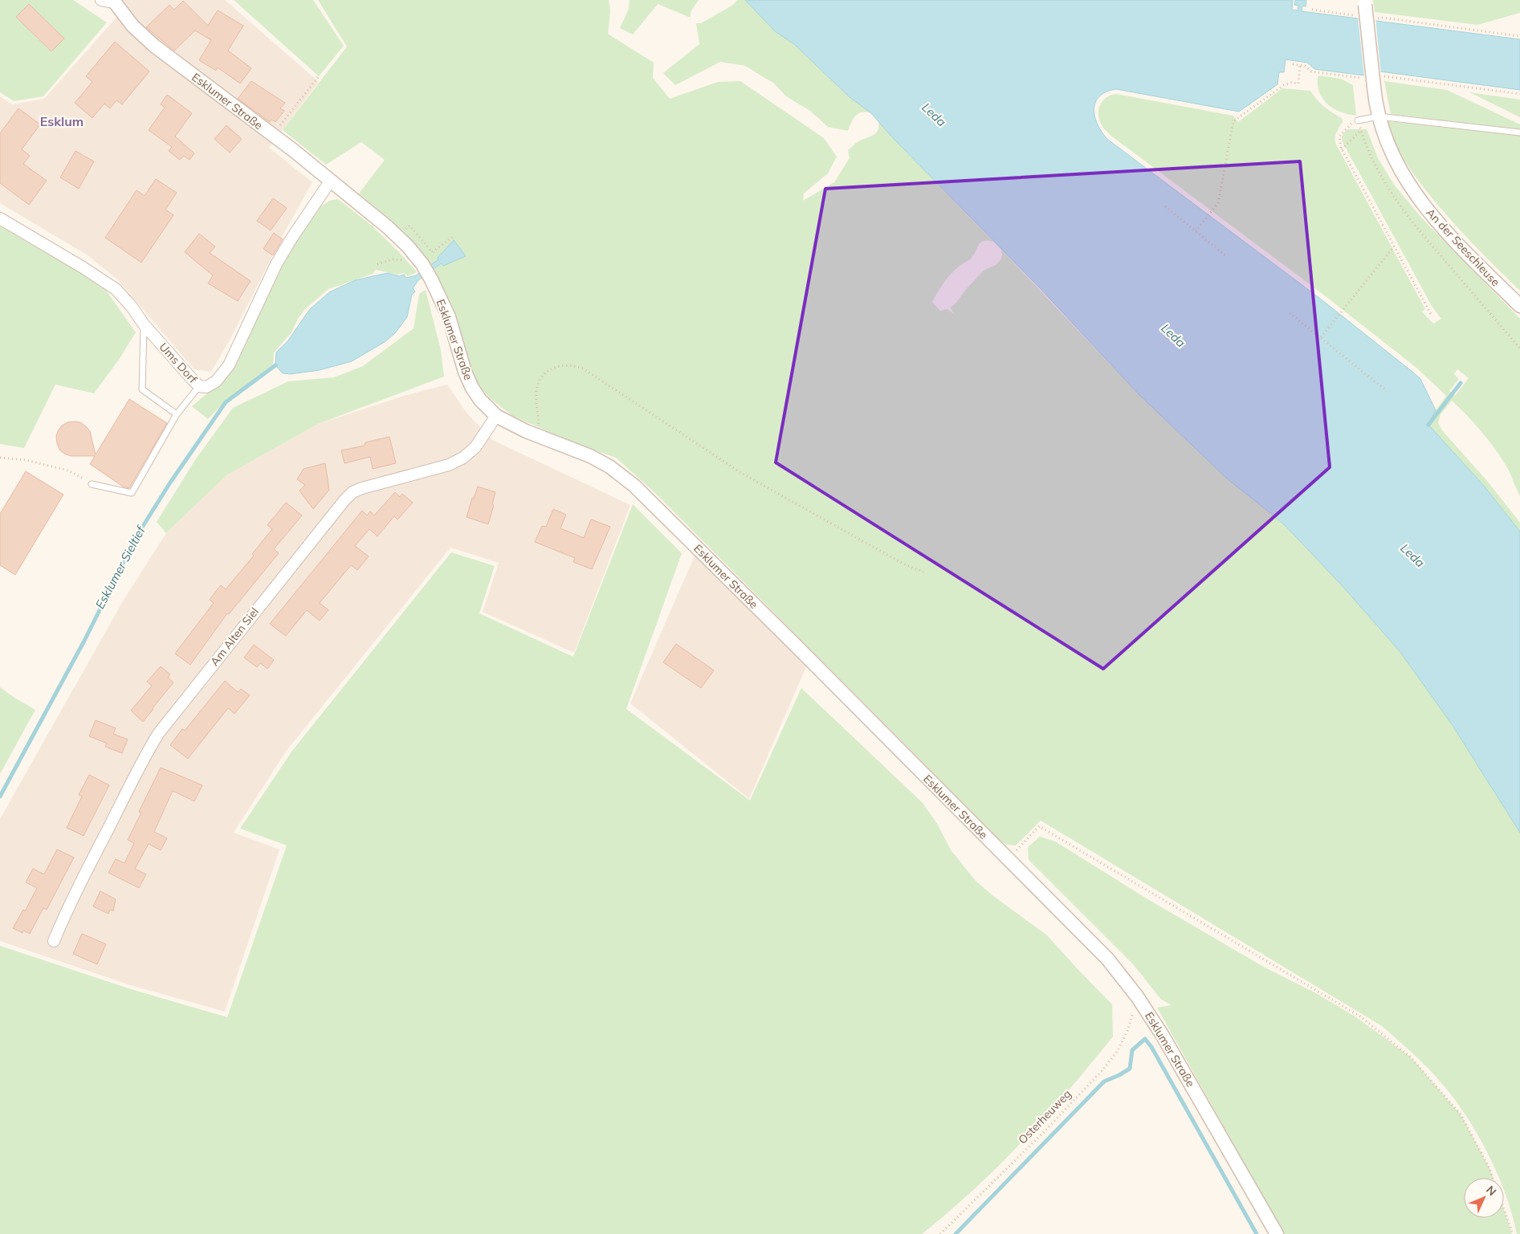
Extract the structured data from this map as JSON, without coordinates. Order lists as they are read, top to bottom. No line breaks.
{"streets":{"street":["Esklumer Straße","An der Seeschleuse","Ums Dorf","Am Alten Siel"],"path":["Osterheuweg"]},"crossings":[["Esklumer Straße","Ums Dorf"],["Esklumer Straße","Am Alten Siel"],["Esklumer Straße","Osterheuweg"]],"districts":["Esklum"],"water":["Leda","Esklumer Sieltief"],"north":"top right"}
